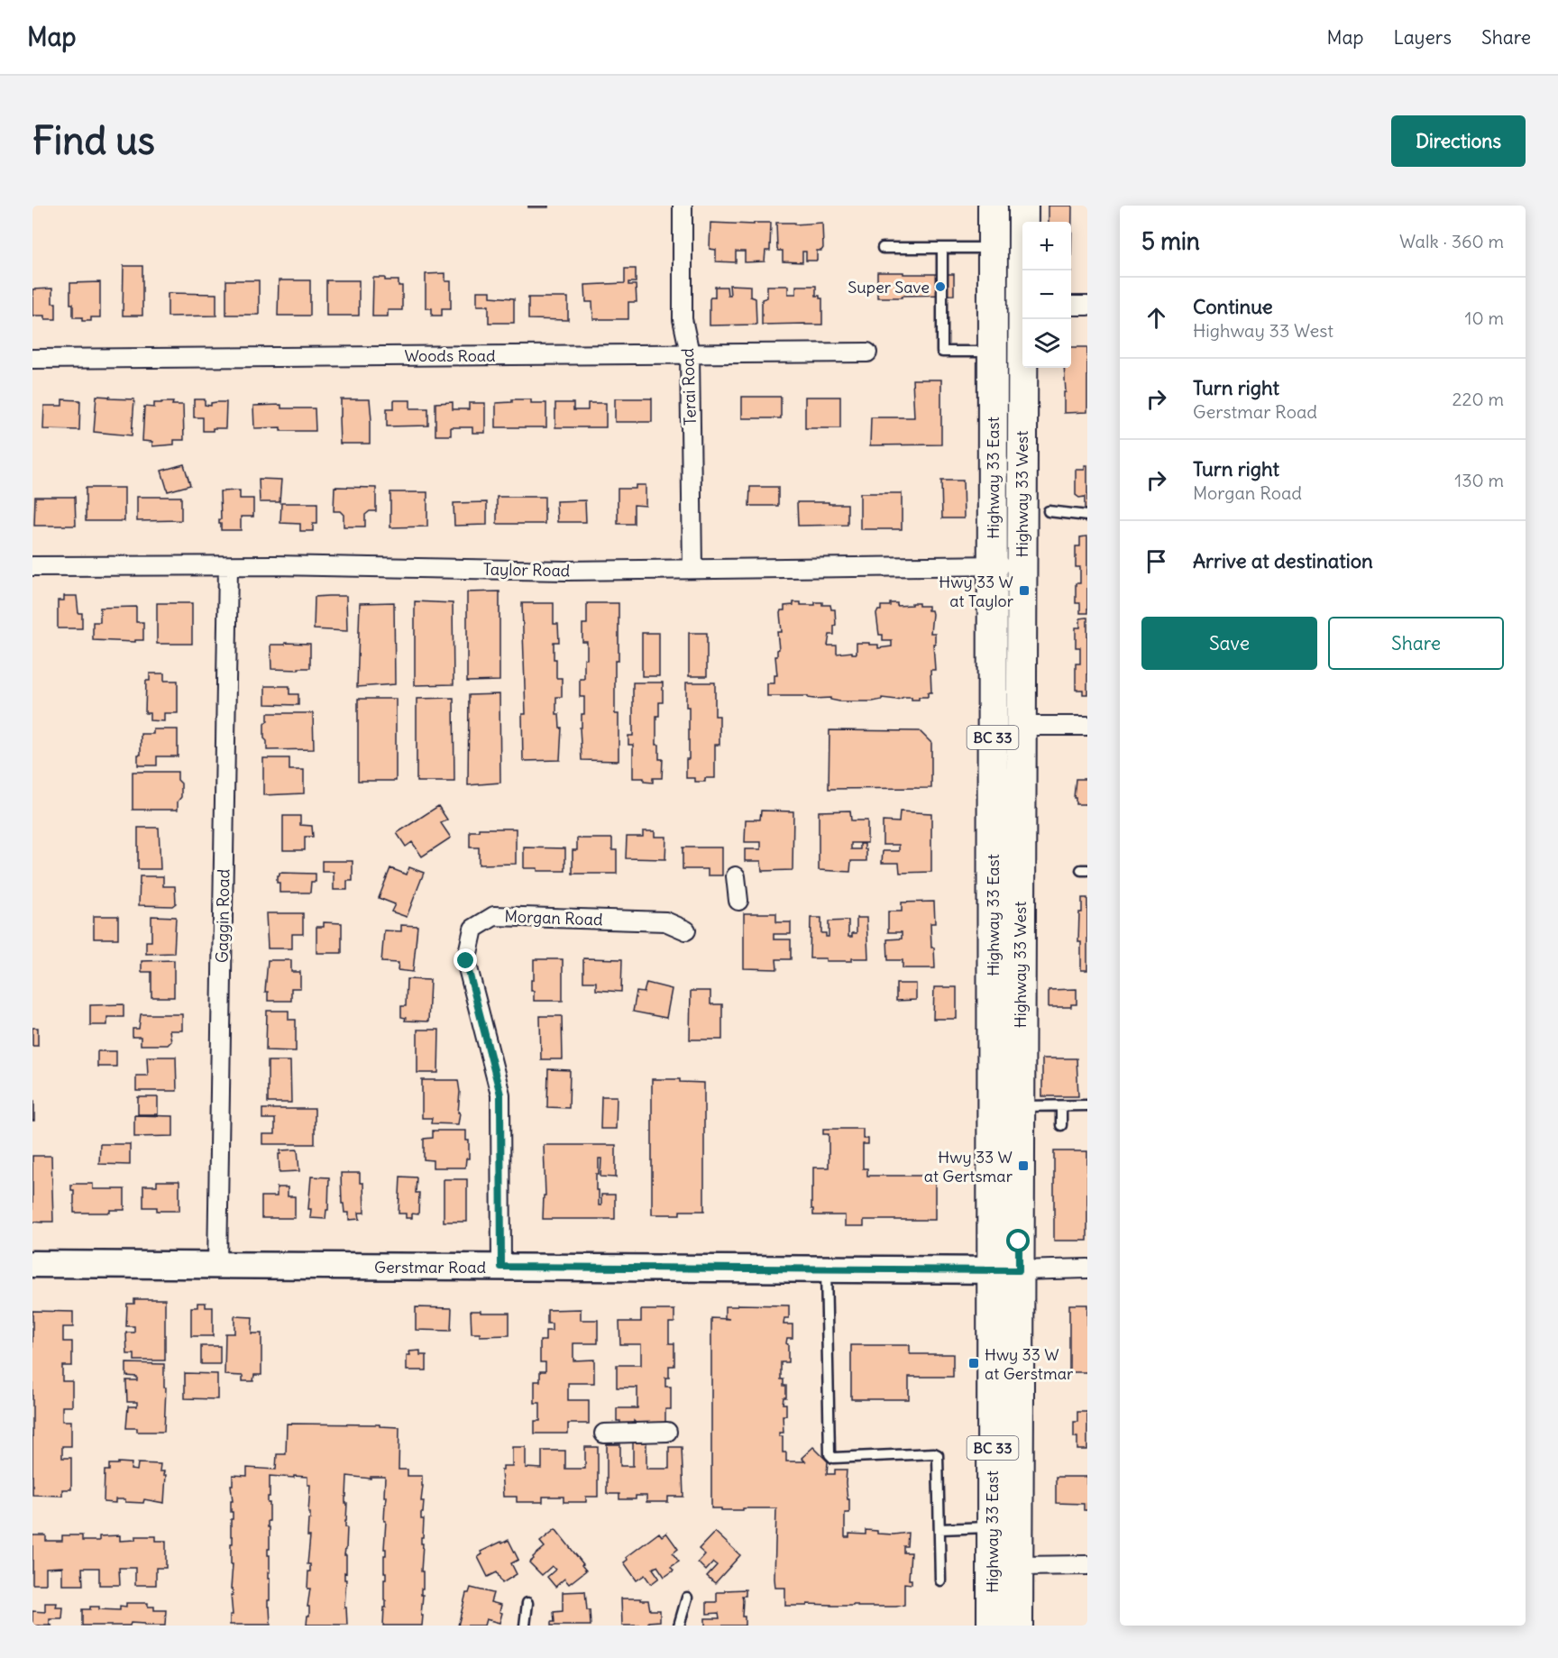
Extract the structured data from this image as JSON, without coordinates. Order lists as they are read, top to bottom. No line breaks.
{"streets":{"main road":["Highway 33 East","Highway 33 West","BC 33"],"street":["Woods Road","Terai Road","Taylor Road","Gaggin Road","Morgan Road","Gerstmar Road"]},"crossings":[["Woods Road","Terai Road"],["Terai Road","Taylor Road"],["Highway 33 East","Highway 33 West"],["Highway 33 East","Taylor Road"],["Highway 33 East","Gerstmar Road"],["Highway 33 West","Taylor Road"],["Highway 33 West","Gerstmar Road"],["Taylor Road","Gaggin Road"],["Gaggin Road","Gerstmar Road"],["Morgan Road","Gerstmar Road"]],"places":{"other":["Super Save"],"transit":["Hwy 33 W at Taylor","Hwy 33 W at Gertsmar","Hwy 33 W at Gerstmar"]},"page":{"header":"Map","nav":["Map","Layers","Share"],"buttons":["Directions",["Save","Share"]],"title":"Find us","heading":["5 min","Walk · 360 m"],"map_buttons":["+","−"],"list":[["Continue","Highway 33 West","10 m"],["Turn right","Gerstmar Road","220 m"],["Turn right","Morgan Road","130 m"],"Arrive at destination"]}}
